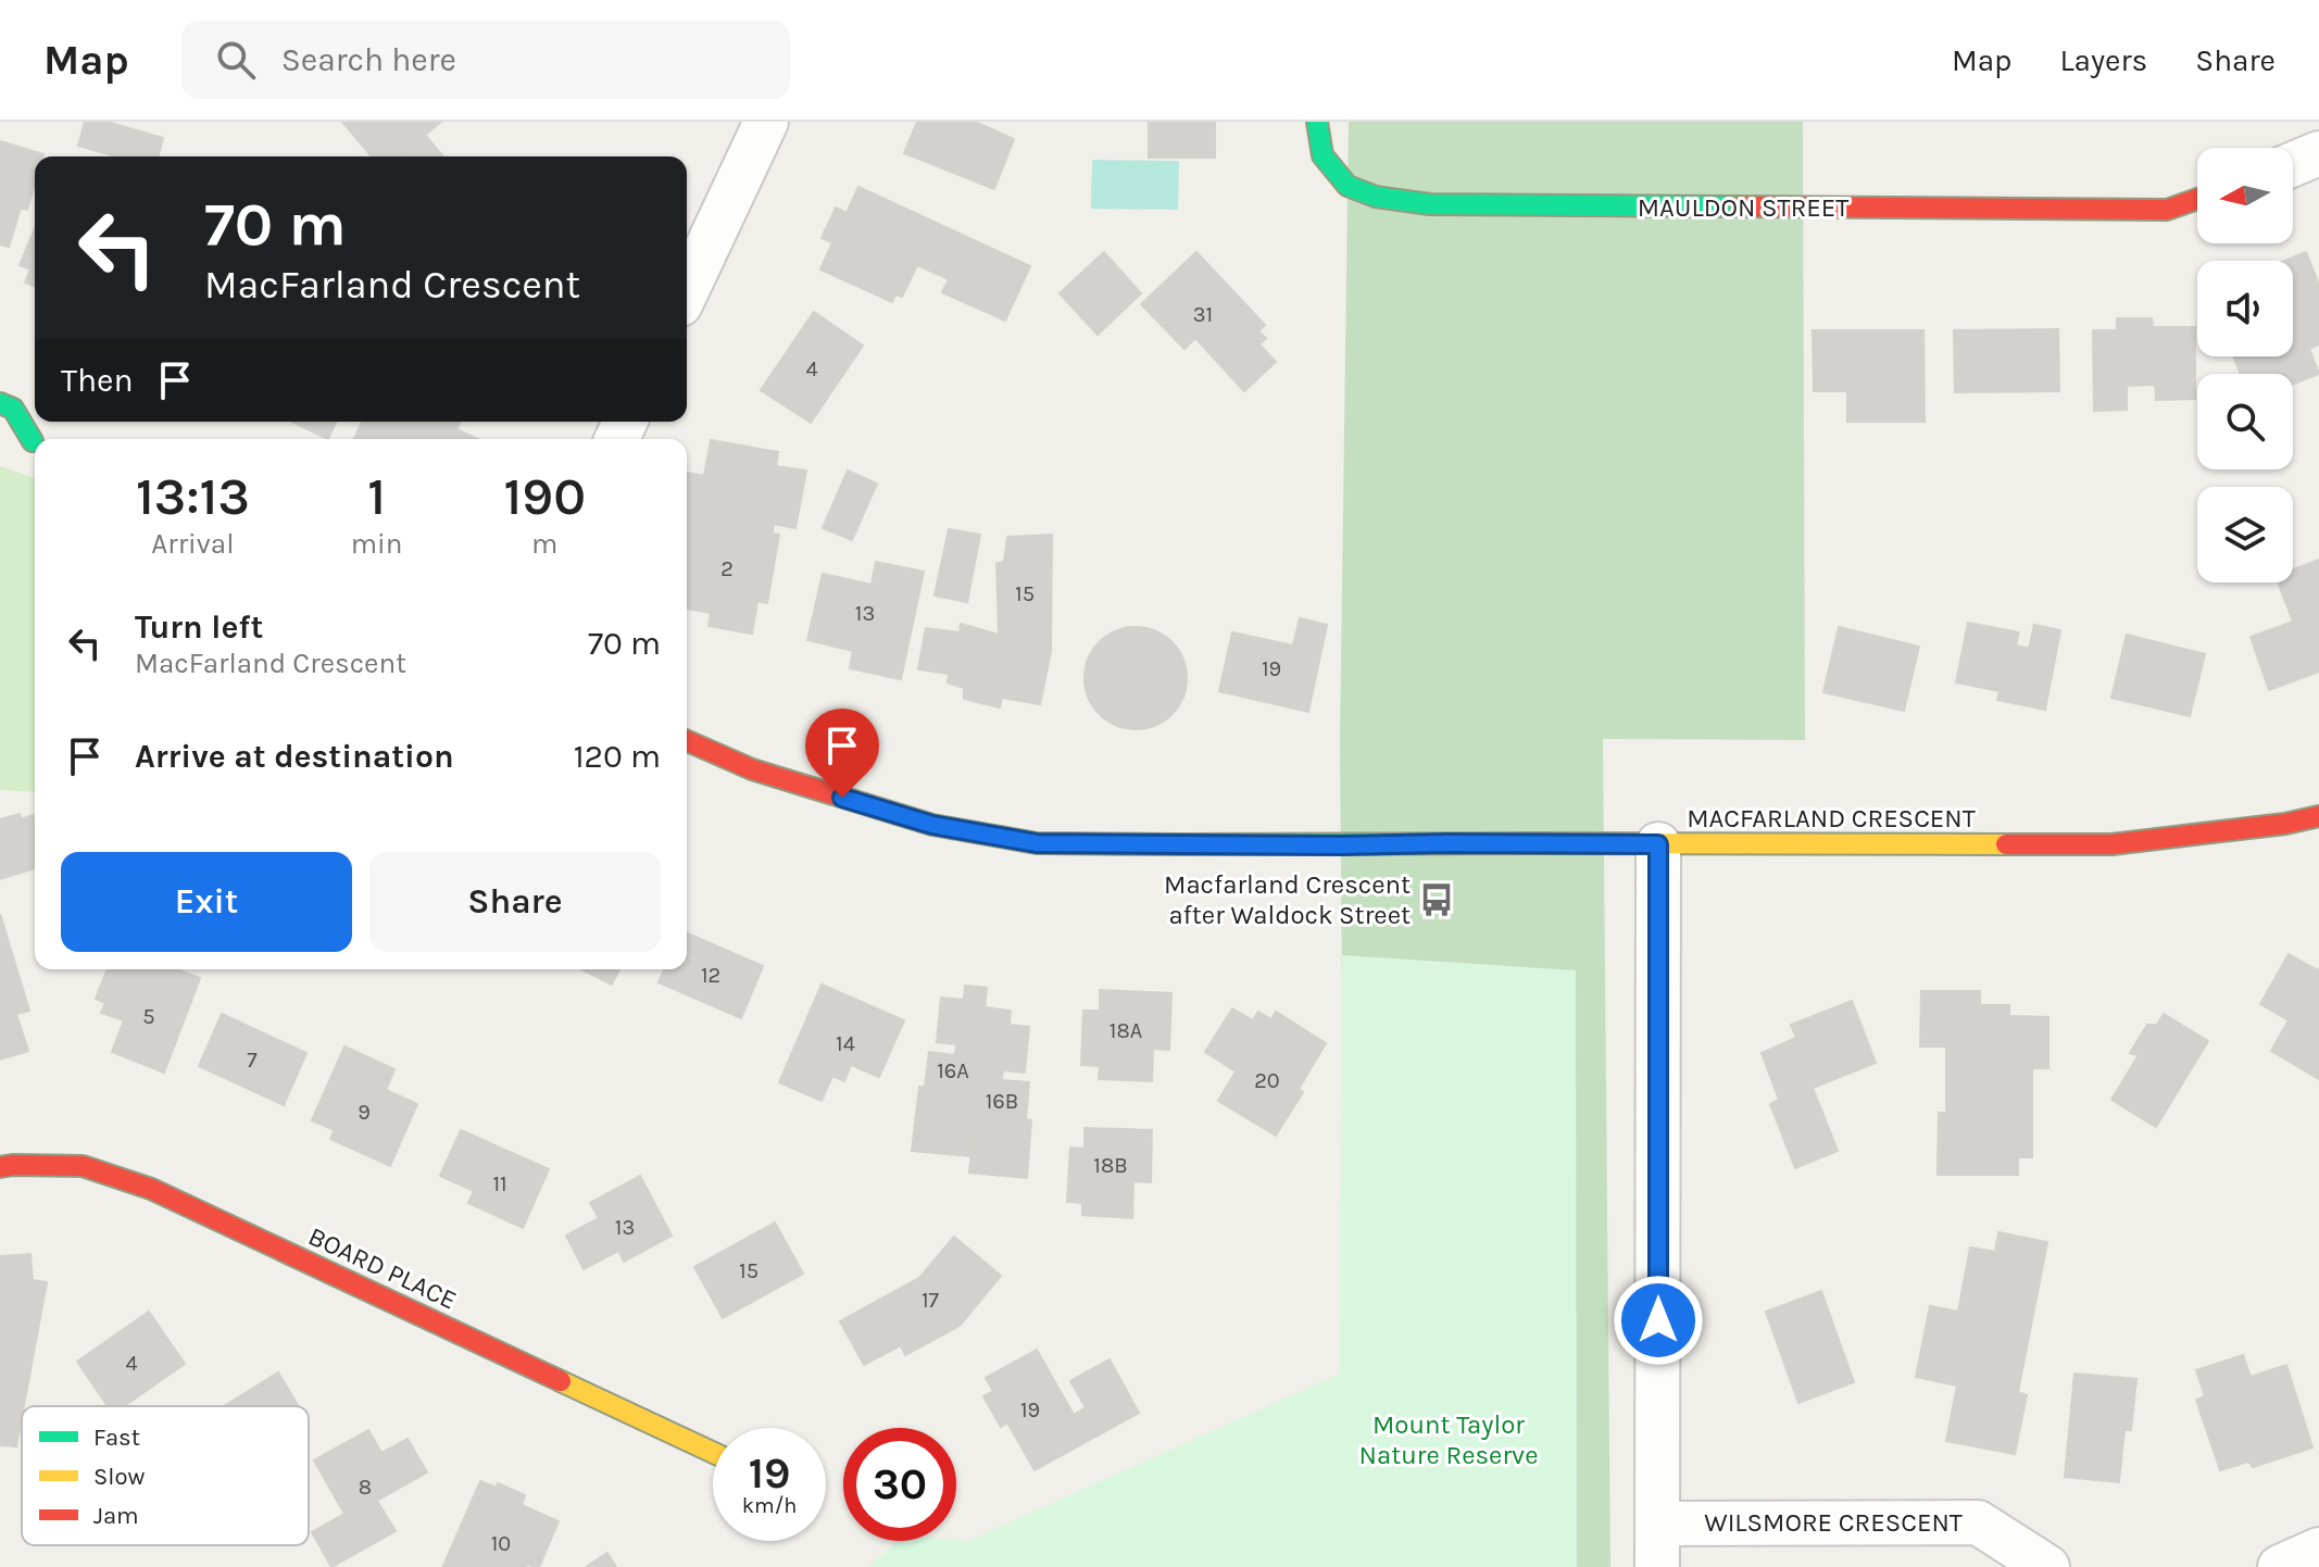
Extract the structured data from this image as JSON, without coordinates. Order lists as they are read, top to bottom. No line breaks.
{"streets":{"street":["MAULDON STREET","MACFARLAND CRESCENT","BOARD PLACE","WILSMORE CRESCENT"]},"parks":["Mount Taylor Nature Reserve"],"places":{"bus stop":["Macfarland Crescent after Waldock Street"]},"house_numbers":["31","4","2","15","13","19","12","5","18A","14","7","16A","20","16B","9","18B","11","13","15","17","4","19","8","10"],"legend":["Fast","Slow","Jam"],"north":"left","page":{"header":"Map","search":"Search here","nav":["Map","Layers","Share"],"turn":["70 m","MacFarland Crescent"],"then":"Then","eta":["13:13","Arrival","1","min","190","m"],"list":[{"name":"Turn left","note":"MacFarland Crescent","value":"70 m"},{"name":"Arrive at destination","value":"120 m"}],"buttons":["Exit","Share"],"speed":"19 km/h","limit":"30"}}
